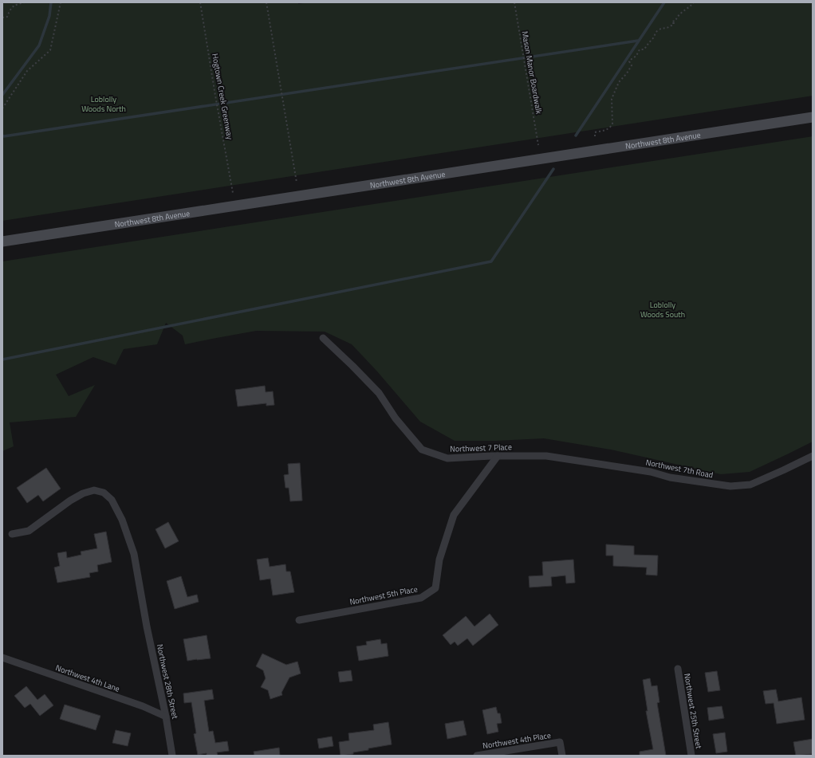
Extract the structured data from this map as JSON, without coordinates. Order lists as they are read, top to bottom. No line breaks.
{"streets":{"street":["Northwest 8th Avenue","Northwest 7 Place","Northwest 7th Road","Northwest 5th Place","Northwest 4th Lane","Northwest 28th Street","Northwest 25th Street","Northwest 4th Place"],"path":["Mason Manor Boardwalk","Hogtown Creek Greenway"]},"crossings":[["Northwest 7 Place","Northwest 7th Road"],["Northwest 7 Place","Northwest 5th Place"],["Northwest 4th Lane","Northwest 28th Street"]],"parks":["Loblolly Woods North","Loblolly Woods South"]}
